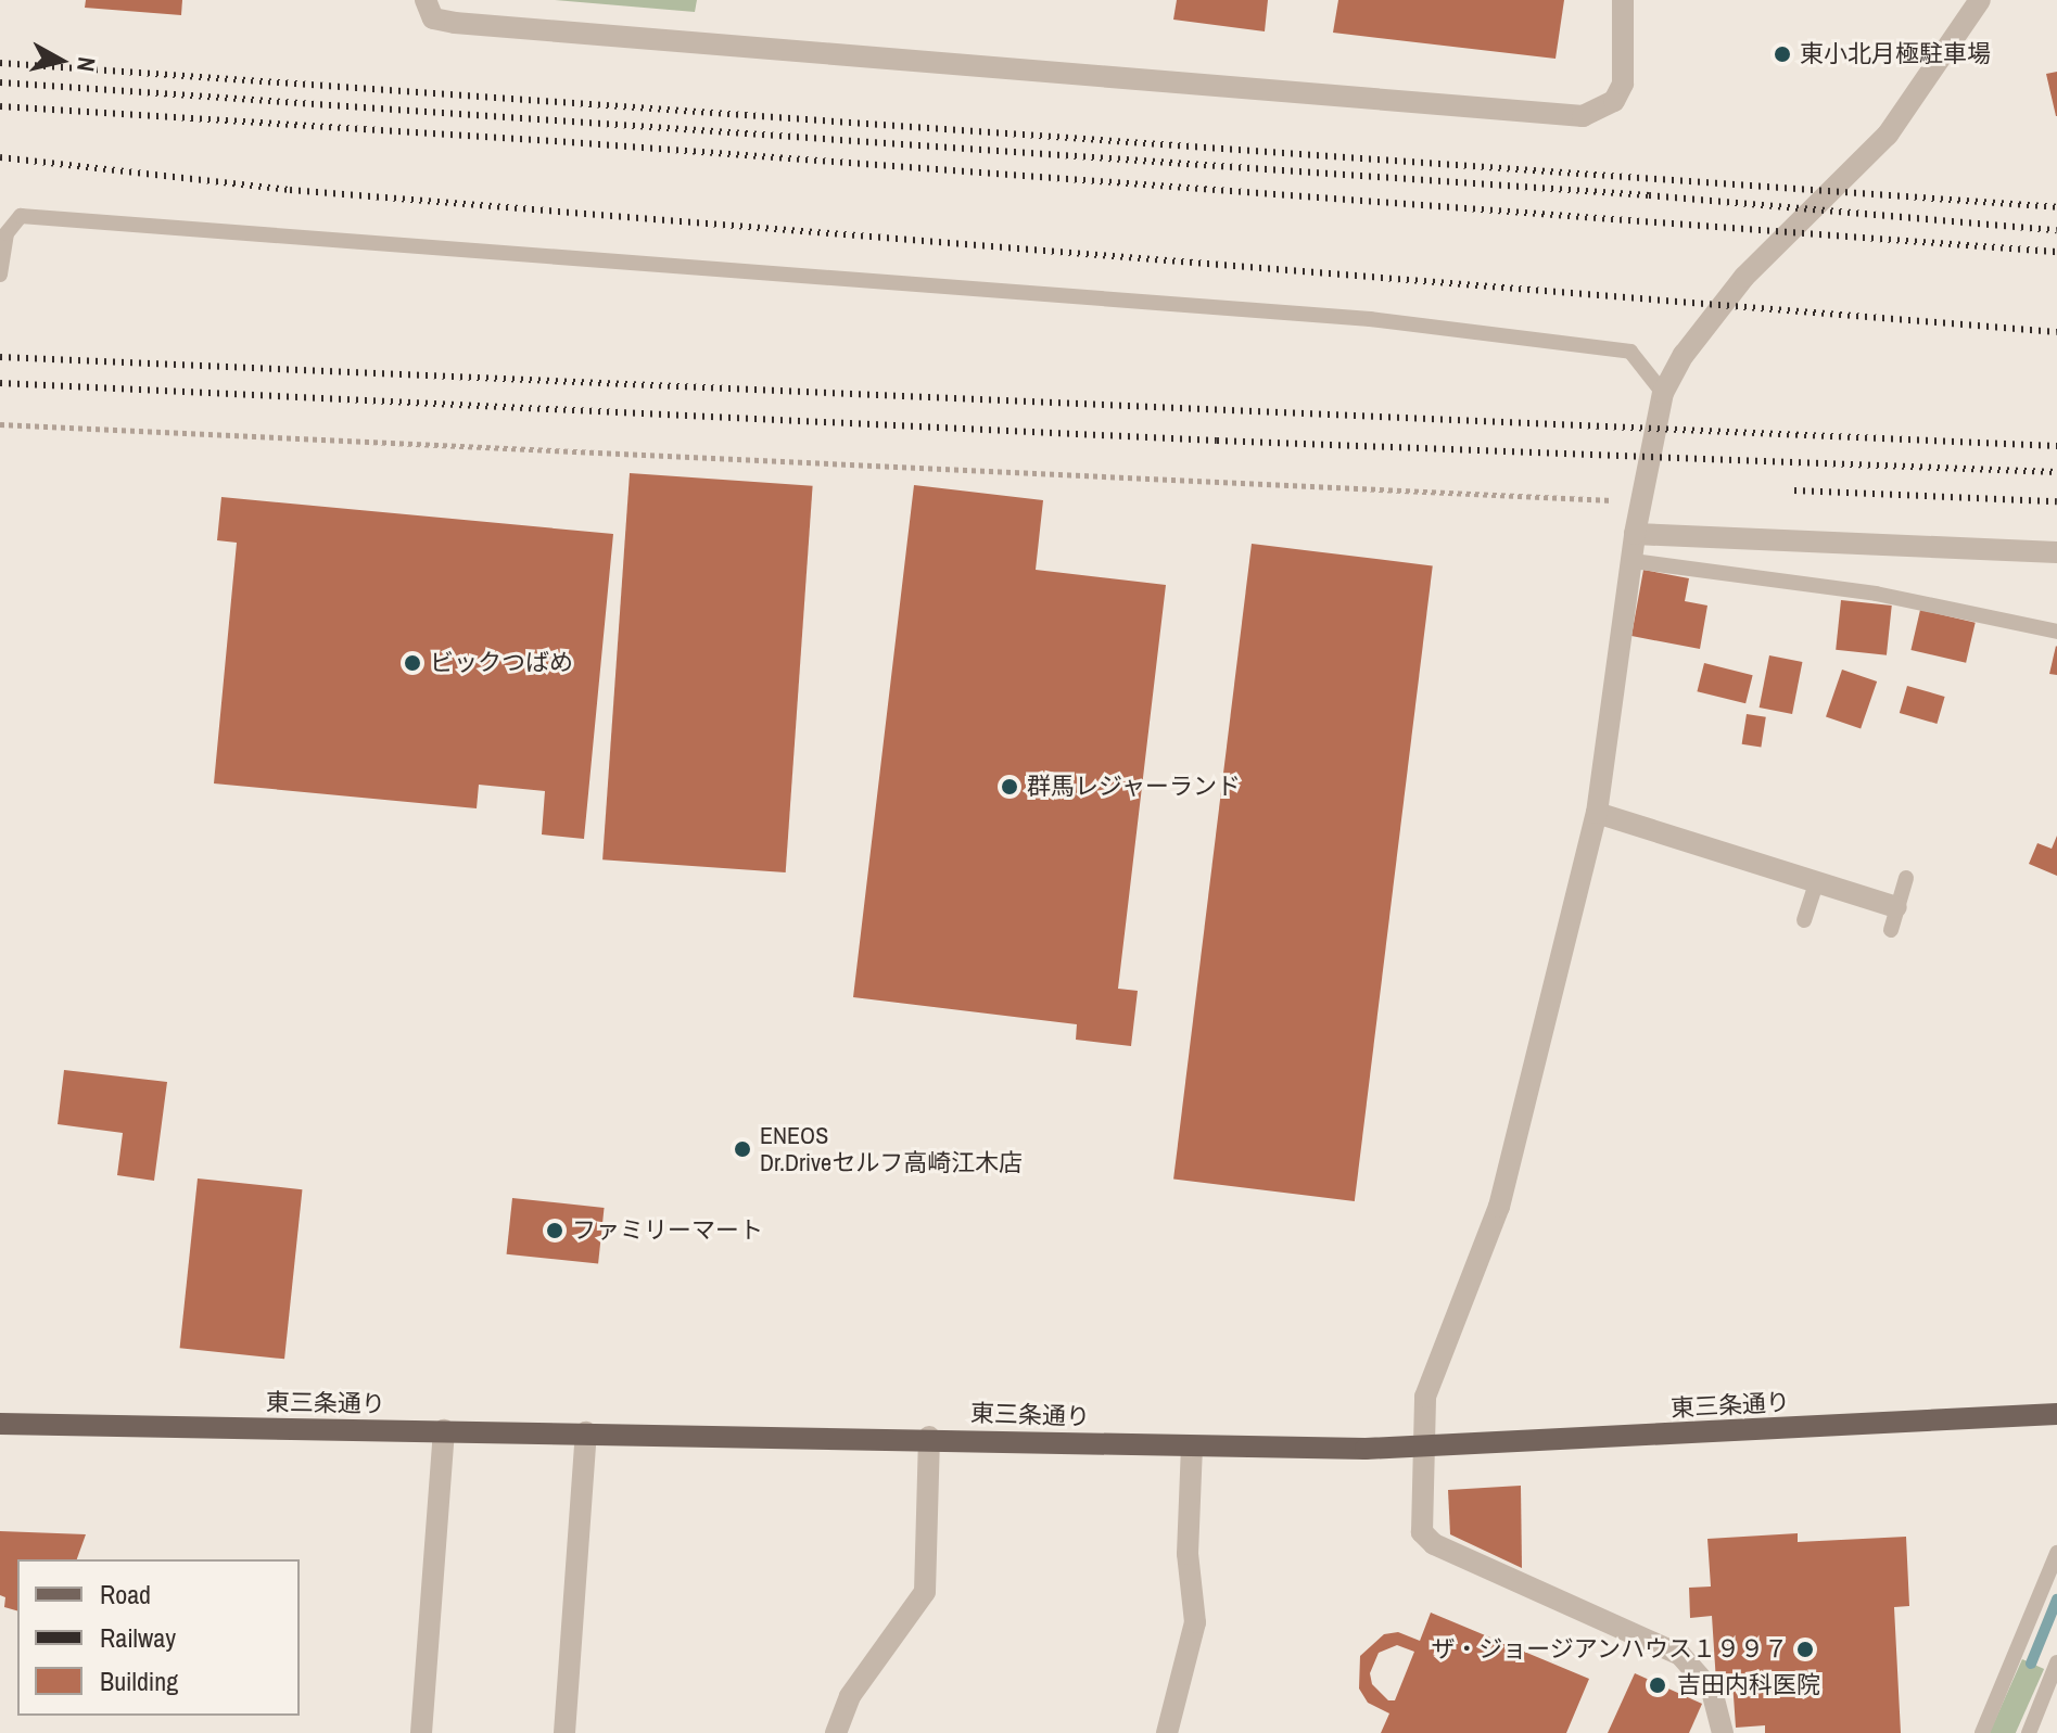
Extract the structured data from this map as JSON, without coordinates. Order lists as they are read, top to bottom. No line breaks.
{"streets":{"main road":["東三条通り"]},"places":["東小北月極駐車場","ビックつばめ","群馬レジャーランド","ENEOS Dr.Driveセルフ高崎江木店","ファミリーマート","ザ・ジョージアンハウス１９９７","吉田内科医院"],"legend":["Road","Railway","Building"],"north":"right"}
